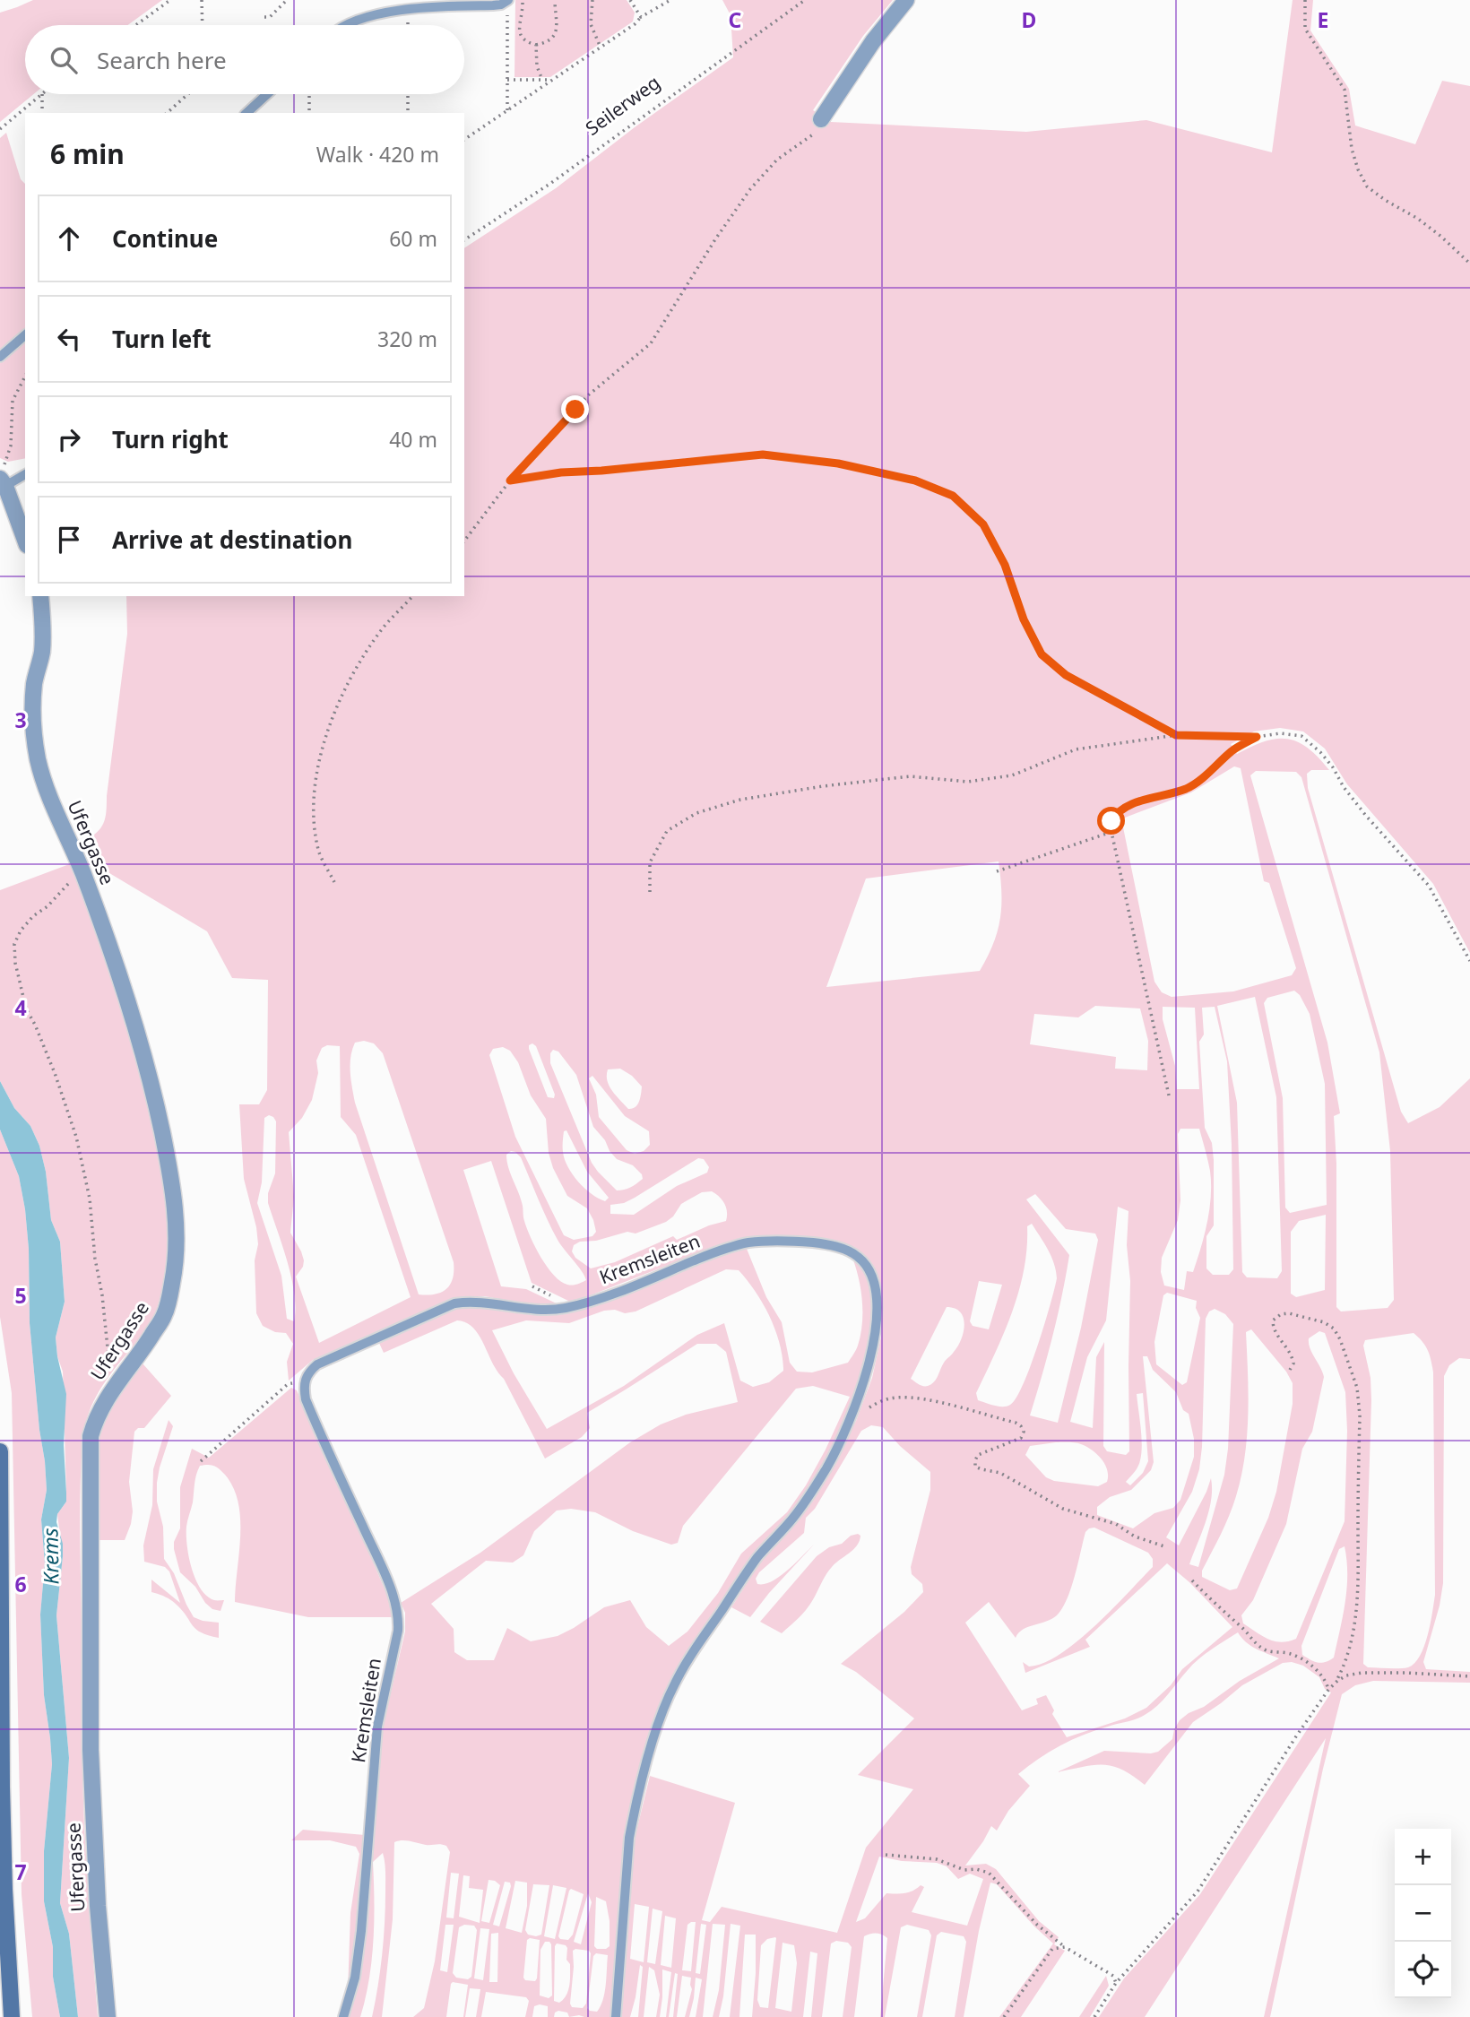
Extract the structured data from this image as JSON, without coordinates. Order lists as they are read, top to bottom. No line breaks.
{"streets":{"street":["Ufergasse"],"lane":["Kremsleiten"],"path":["Seilerweg"]},"water":["Krems"],"page":{"search":"Search here","heading":["6 min","Walk · 420 m"],"list":[["Continue","60 m"],["Turn left","320 m"],["Turn right","40 m"],"Arrive at destination"],"map_buttons":["+","−"]},"grid":{"columns":["C","D","E"],"rows":["3","4","5","6","7"]}}
